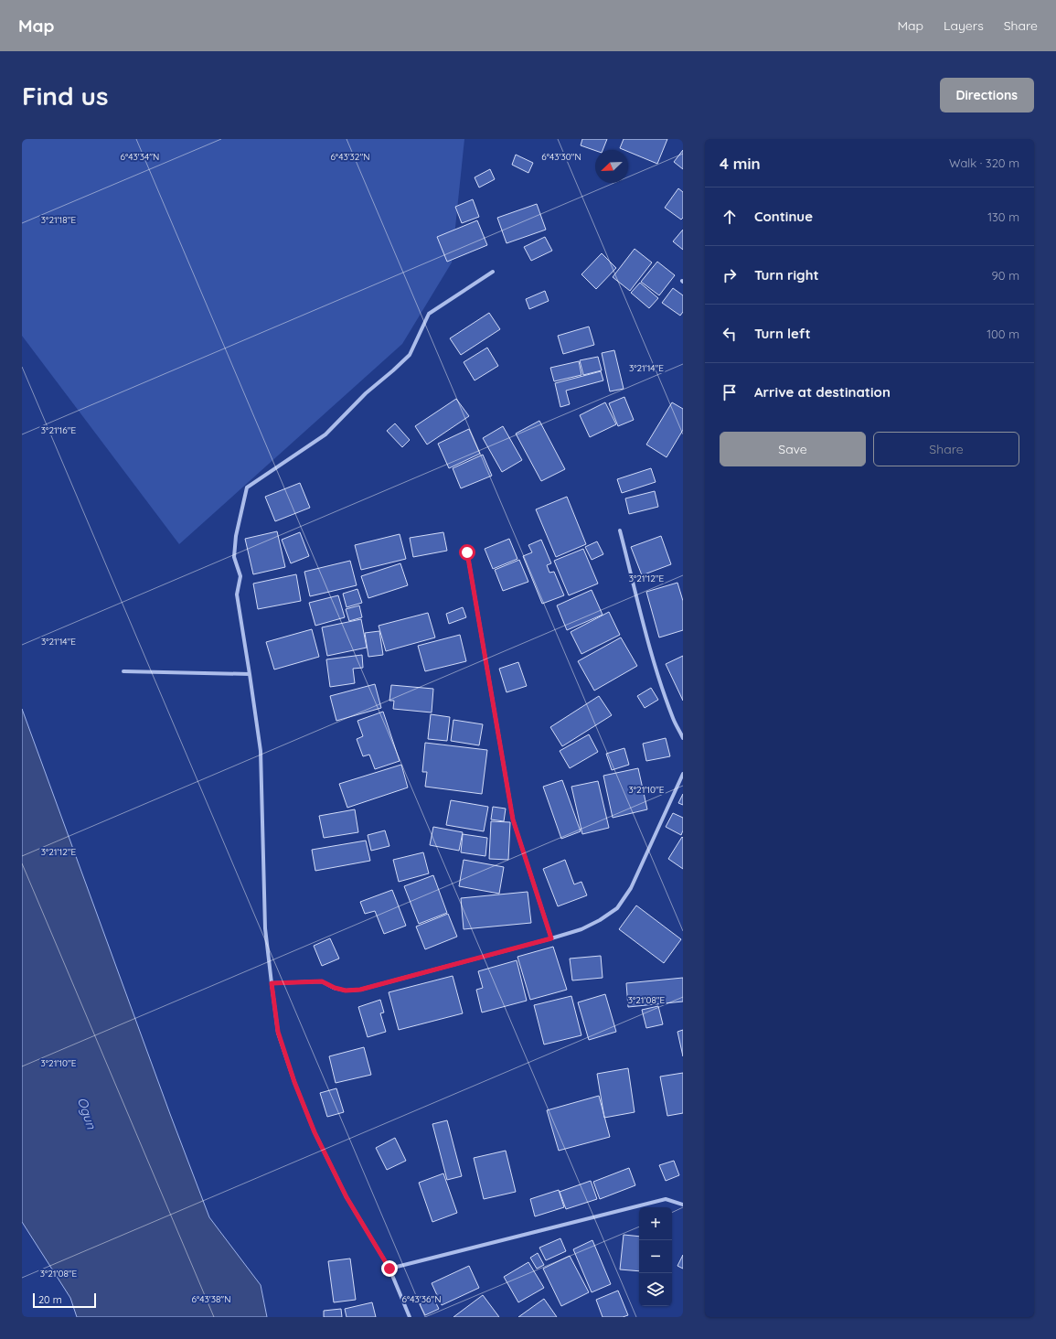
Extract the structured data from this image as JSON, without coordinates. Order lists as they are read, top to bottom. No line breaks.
{"water":["Ogun"],"scale_bar":"20 m","north":"bottom left","page":{"header":"Map","nav":["Map","Layers","Share"],"buttons":["Directions",["Save","Share"]],"title":"Find us","heading":["4 min","Walk · 320 m"],"list":[["Continue","130 m"],["Turn right","90 m"],["Turn left","100 m"],"Arrive at destination"],"map_buttons":["+","−"],"scale":"20 m"},"coordinates":["6°43'34\"N","6°43'32\"N","6°43'30\"N","3°21'18\"E","3°21'14\"E","3°21'16\"E","3°21'12\"E","3°21'10\"E","3°21'08\"E","6°43'38\"N","6°43'36\"N"]}
